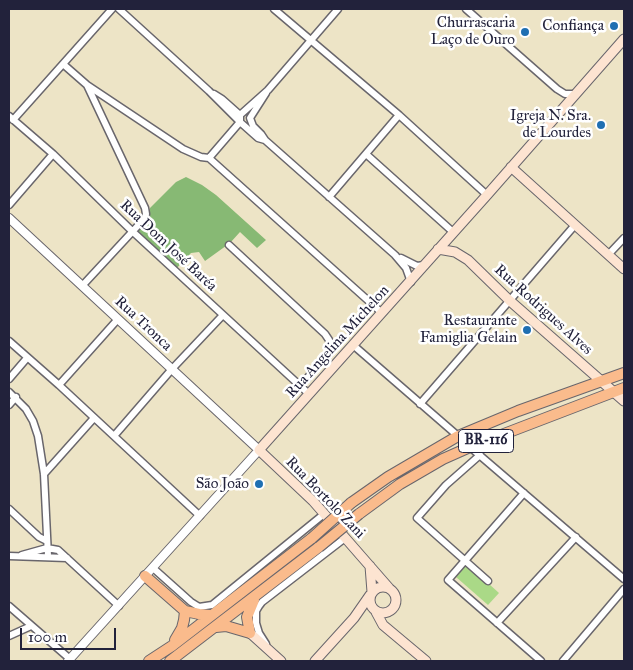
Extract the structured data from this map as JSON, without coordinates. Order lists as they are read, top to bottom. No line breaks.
{"streets":{"highway":["BR-116"],"main road":["Rua Rodrigues Alves","Rua Angelina Michelon","Rua Bortolo Zani"],"street":["Rua Dom José Baréa","Rua Tronca"]},"crossings":[["Rua Dom José Baréa","Rua Angelina Michelon"],["Rua Rodrigues Alves","Rua Angelina Michelon"],["Rua Rodrigues Alves","BR-116"],["Rua Tronca","Rua Angelina Michelon"],["Rua Tronca","Rua Bortolo Zani"],["Rua Angelina Michelon","Rua Bortolo Zani"]],"places":["Confiança","Churrascaria Laço de Ouro","Igreja N. Sra. de Lourdes","Restaurante Famiglia Gelain","São João"],"scale_bar":"100 m"}
